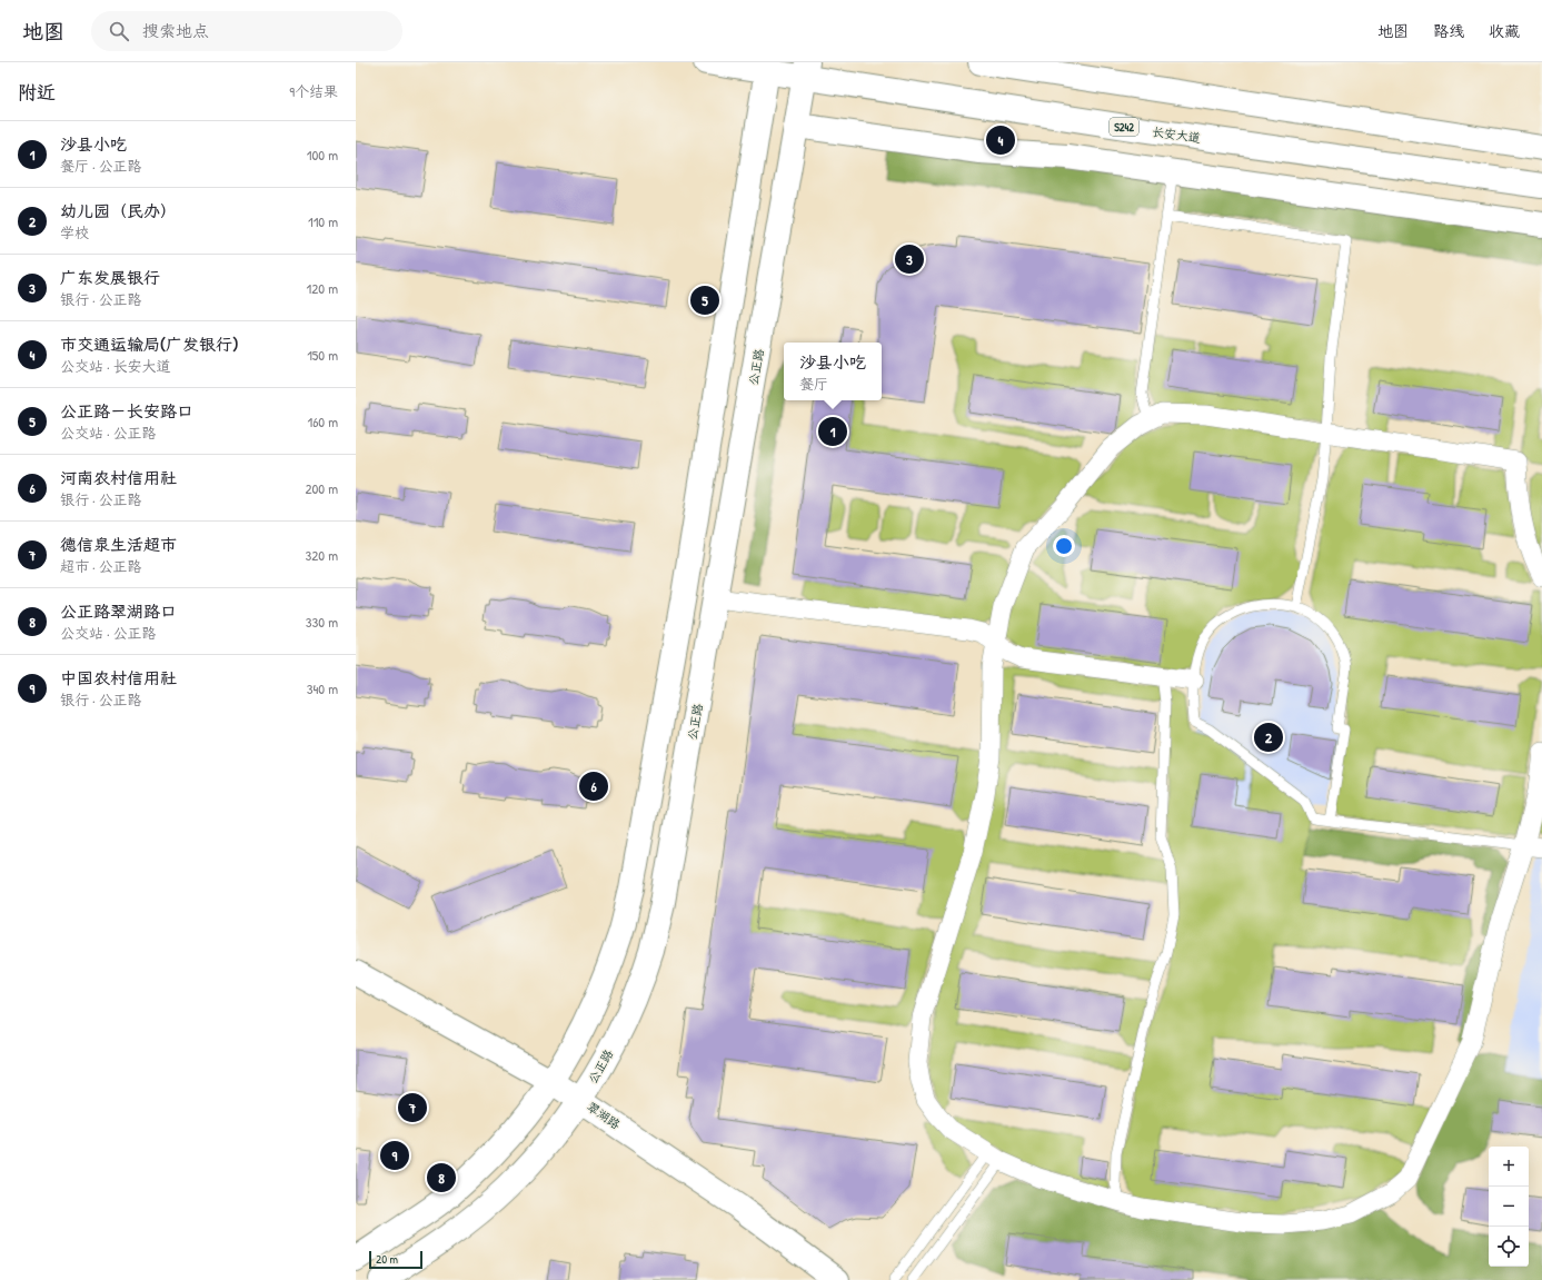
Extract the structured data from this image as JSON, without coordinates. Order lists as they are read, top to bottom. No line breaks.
{"streets":{"main road":["S242","长安大道","公正路","翠湖路"]},"crossings":[["长安大道","公正路"],["公正路","翠湖路"]],"scale_bar":"20 m","page":{"header":"地图","search":"搜索地点","nav":["地图","路线","收藏"],"heading":["附近","9个结果"],"list":[{"mark":"1","name":"沙县小吃","note":"餐厅 · 公正路","value":"100 m"},{"mark":"2","name":"幼儿园（民办）","note":"学校","value":"110 m"},{"mark":"3","name":"广东发展银行","note":"银行 · 公正路","value":"120 m"},{"mark":"4","name":"市交通运输局(广发银行)","note":"公交站 · 长安大道","value":"150 m"},{"mark":"5","name":"公正路－长安路口","note":"公交站 · 公正路","value":"160 m"},{"mark":"6","name":"河南农村信用社","note":"银行 · 公正路","value":"200 m"},{"mark":"7","name":"德信泉生活超市","note":"超市 · 公正路","value":"320 m"},{"mark":"8","name":"公正路翠湖路口","note":"公交站 · 公正路","value":"330 m"},{"mark":"9","name":"中国农村信用社","note":"银行 · 公正路","value":"340 m"}],"pins":["4","3","5","1","2","6","7","9","8"],"popup":["沙县小吃","餐厅"],"map_buttons":["+","−"],"scale":"20 m"}}
